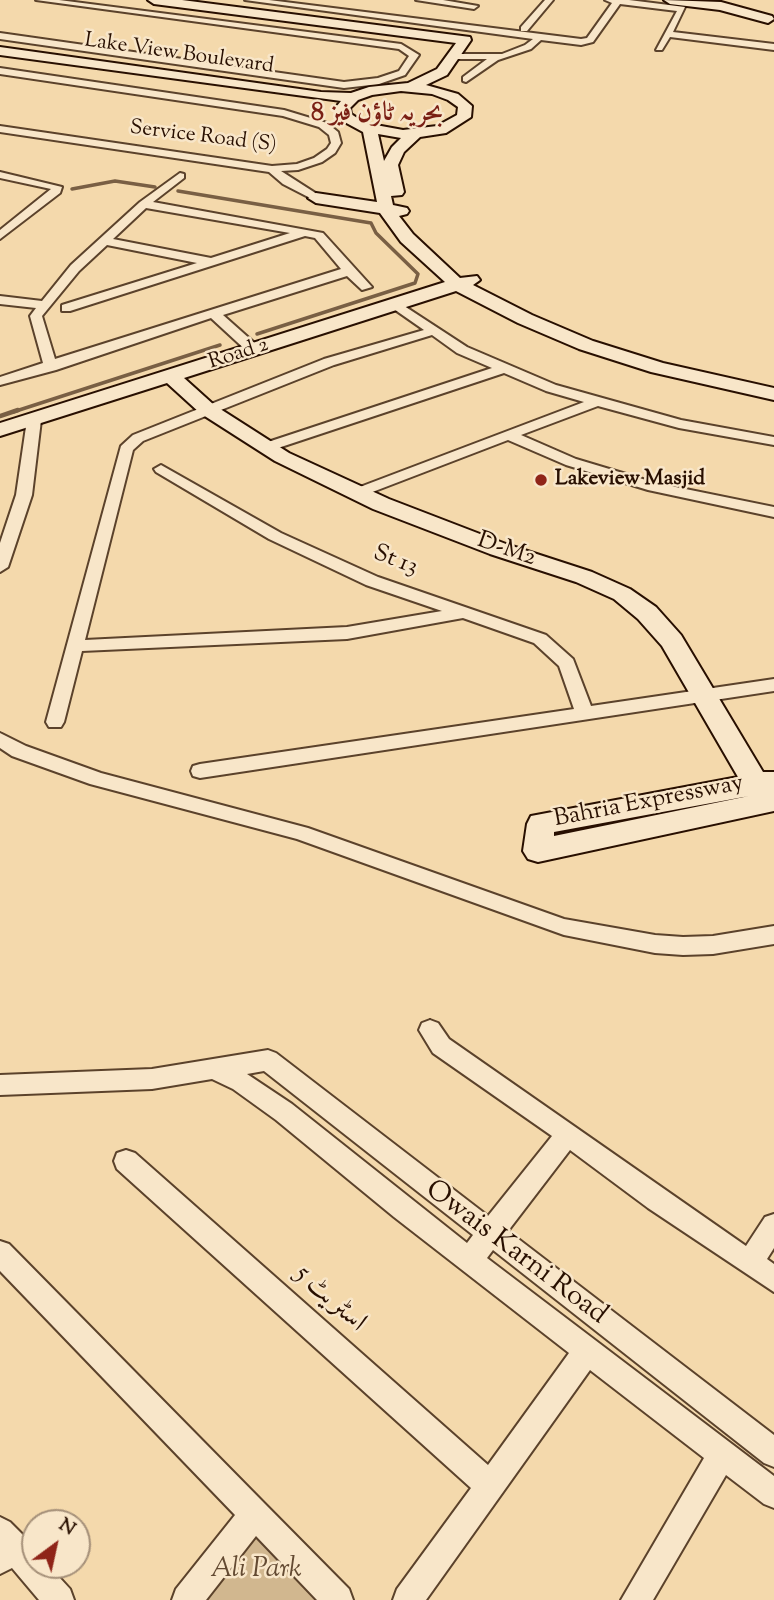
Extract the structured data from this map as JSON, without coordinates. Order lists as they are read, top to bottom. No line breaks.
{"streets":{"main road":["Lake View Boulevard","Road 2","D-M2","Bahria Expressway"],"street":["Service Road (S)","St 13","Owais Karni Road","اسٹریٹ 5"]},"crossings":[["Road 2","D-M2"],["D-M2","Bahria Expressway"]],"districts":["بحریہ ٹاؤن فیز 8"],"parks":["Ali Park"],"places":["Lakeview Masjid"],"north":"top right"}
